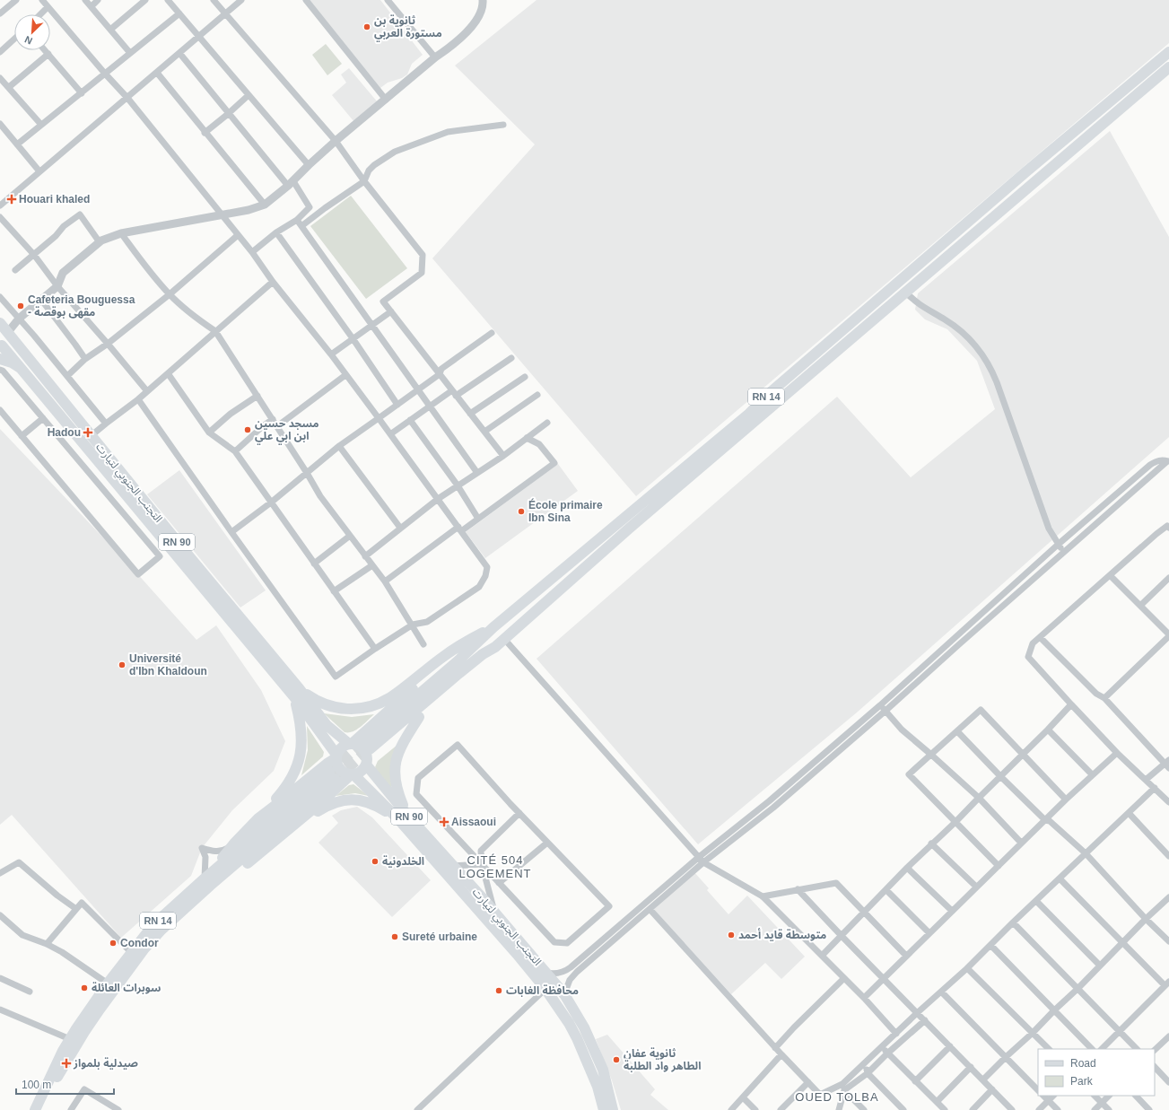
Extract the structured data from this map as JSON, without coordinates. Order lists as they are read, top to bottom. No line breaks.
{"streets":{"main road":["RN 14","التجنب الجنوبي لتيارت","RN 90"]},"crossings":[["RN 14","التجنب الجنوبي لتيارت"]],"districts":["CITÉ 504 LOGEMENT","OUED TOLBA"],"places":{"other":["ثانوية بن مستورة العربي","Cafeteria Bouguessa - مقهى بوقصة","مسجد حسين ابن ابي علي","École primaire Ibn Sina","Université d'Ibn Khaldoun","الخلدونية","متوسطة قايد أحمد","Sureté urbaine","Condor","سوبرات العائلة","محافظة الغابات","ثانوية عفان الطاهر واد الطلبة"],"health":["Houari khaled","Hadou","Aissaoui","صيدلية بلمواز"]},"legend":["Road","Park"],"scale_bar":"100 m","north":"bottom left"}
